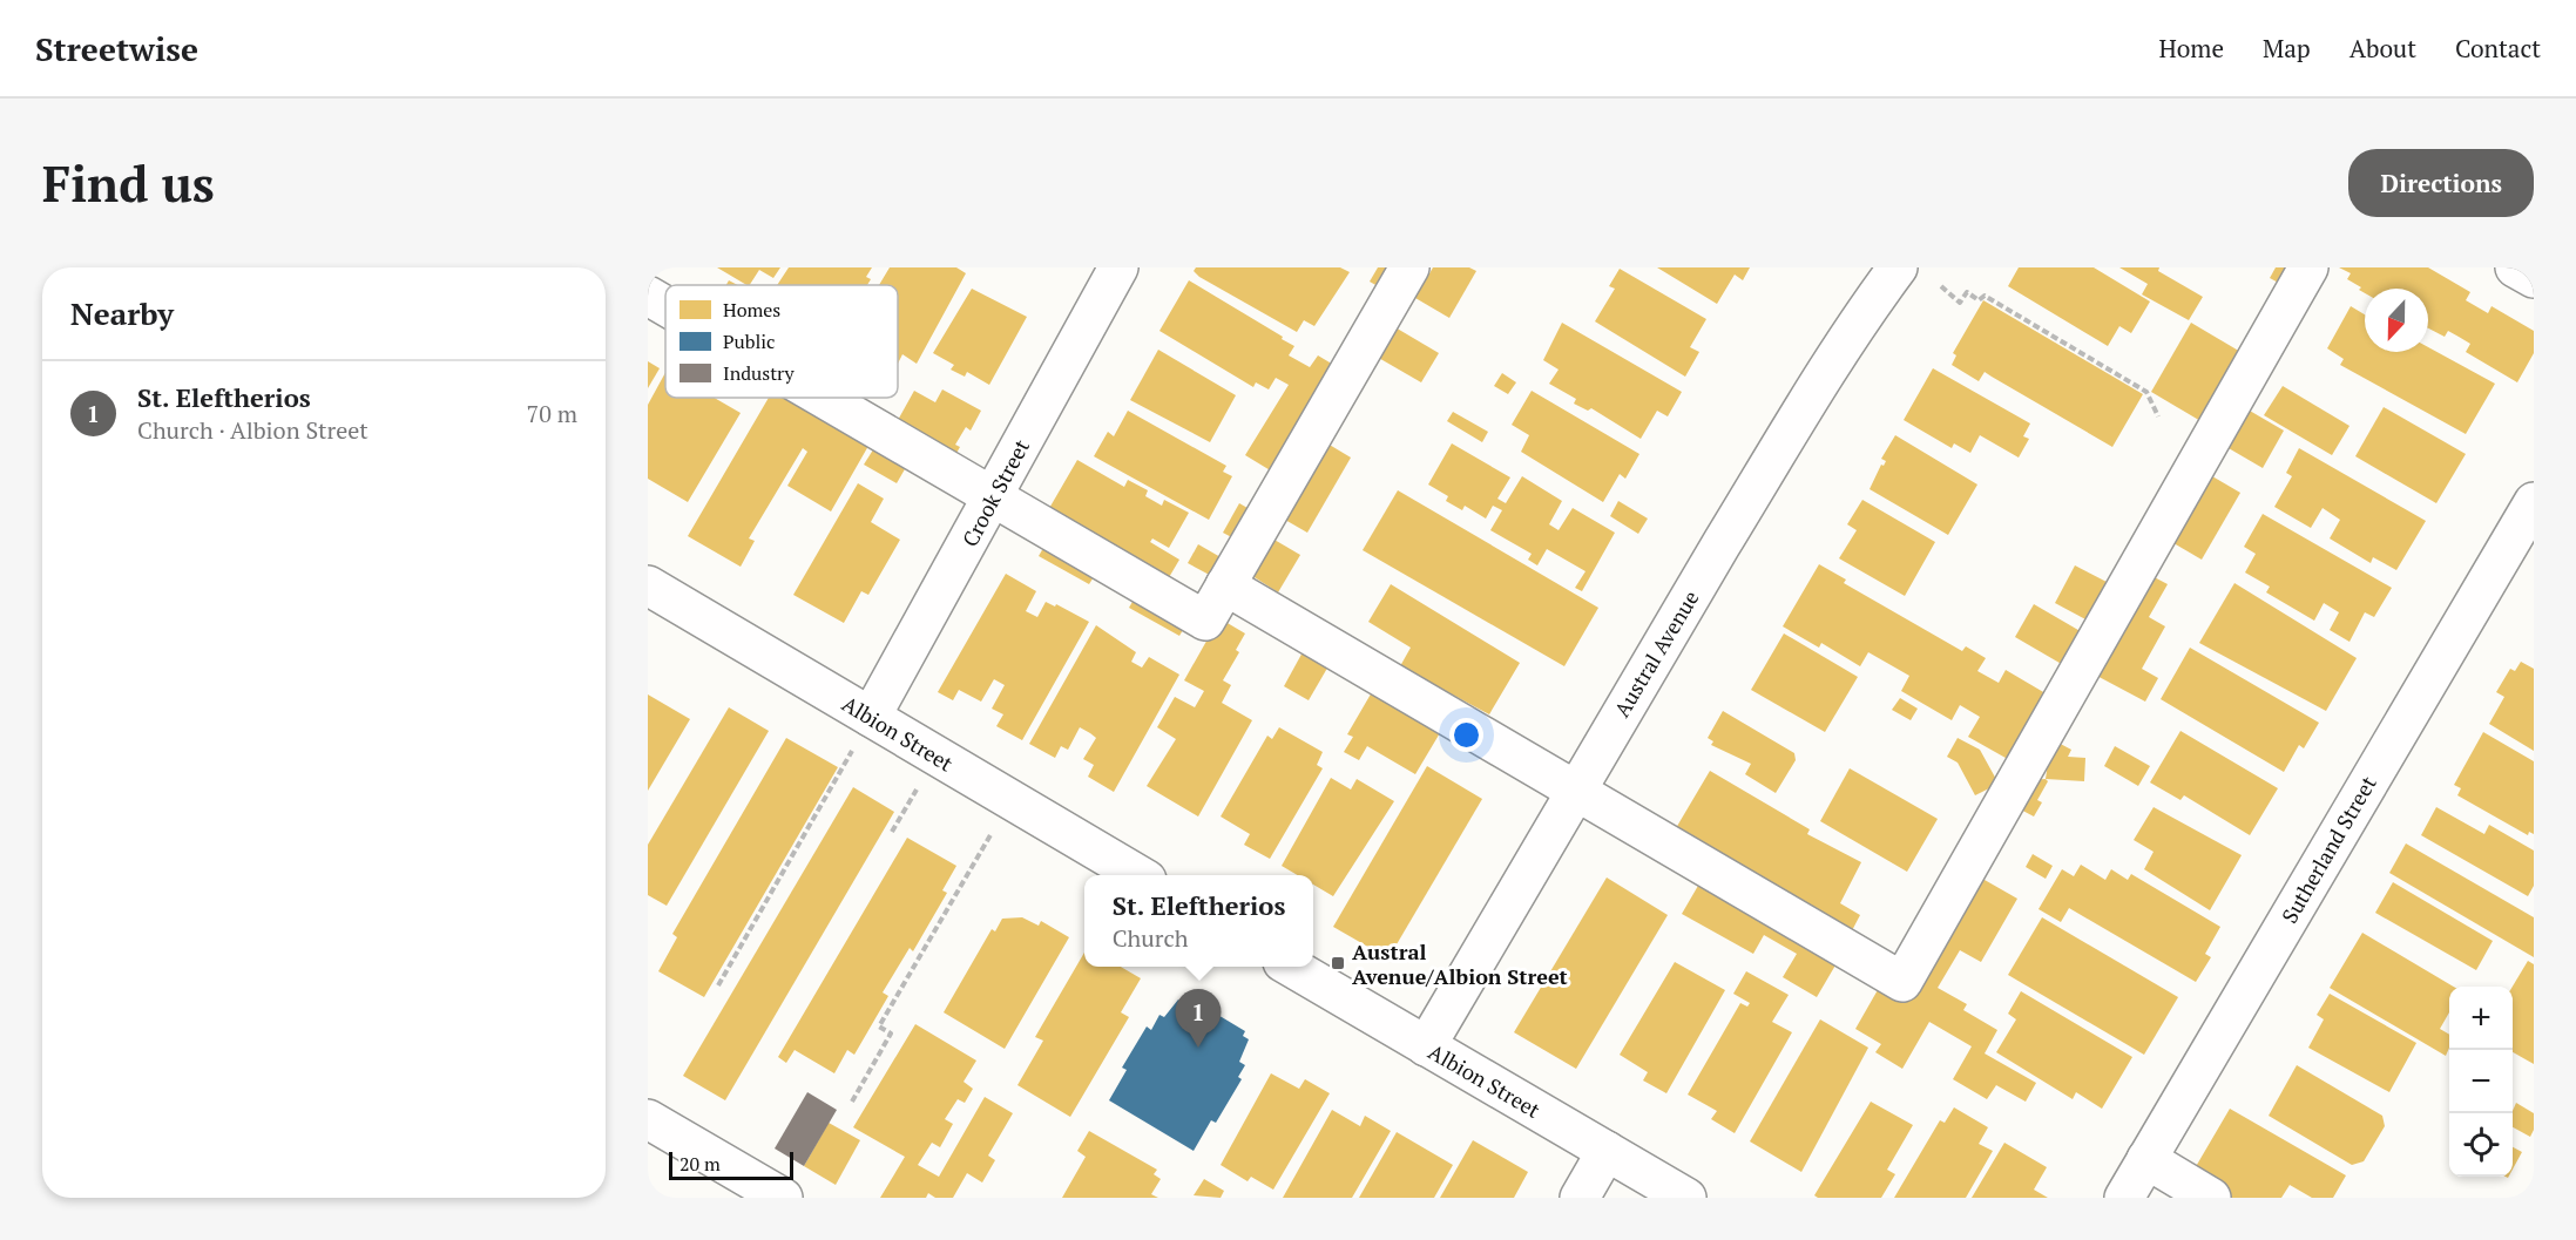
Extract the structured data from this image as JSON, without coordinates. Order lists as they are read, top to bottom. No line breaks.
{"streets":{"street":["Crook Street","Austral Avenue","Albion Street","Sutherland Street"]},"crossings":[["Crook Street","Albion Street"],["Austral Avenue","Albion Street"]],"places":{"transit":["Austral Avenue/Albion Street"]},"legend":["Homes","Public","Industry"],"scale_bar":"20 m","north":"bottom","page":{"header":"Streetwise","nav":["Home","Map","About","Contact"],"buttons":"Directions","title":"Find us","heading":"Nearby","list":[{"mark":"1","name":"St. Eleftherios","note":"Church · Albion Street","value":"70 m"}],"popup":["St. Eleftherios","Church"],"map_buttons":["+","−"],"pins":"1","scale":"20 m"}}
